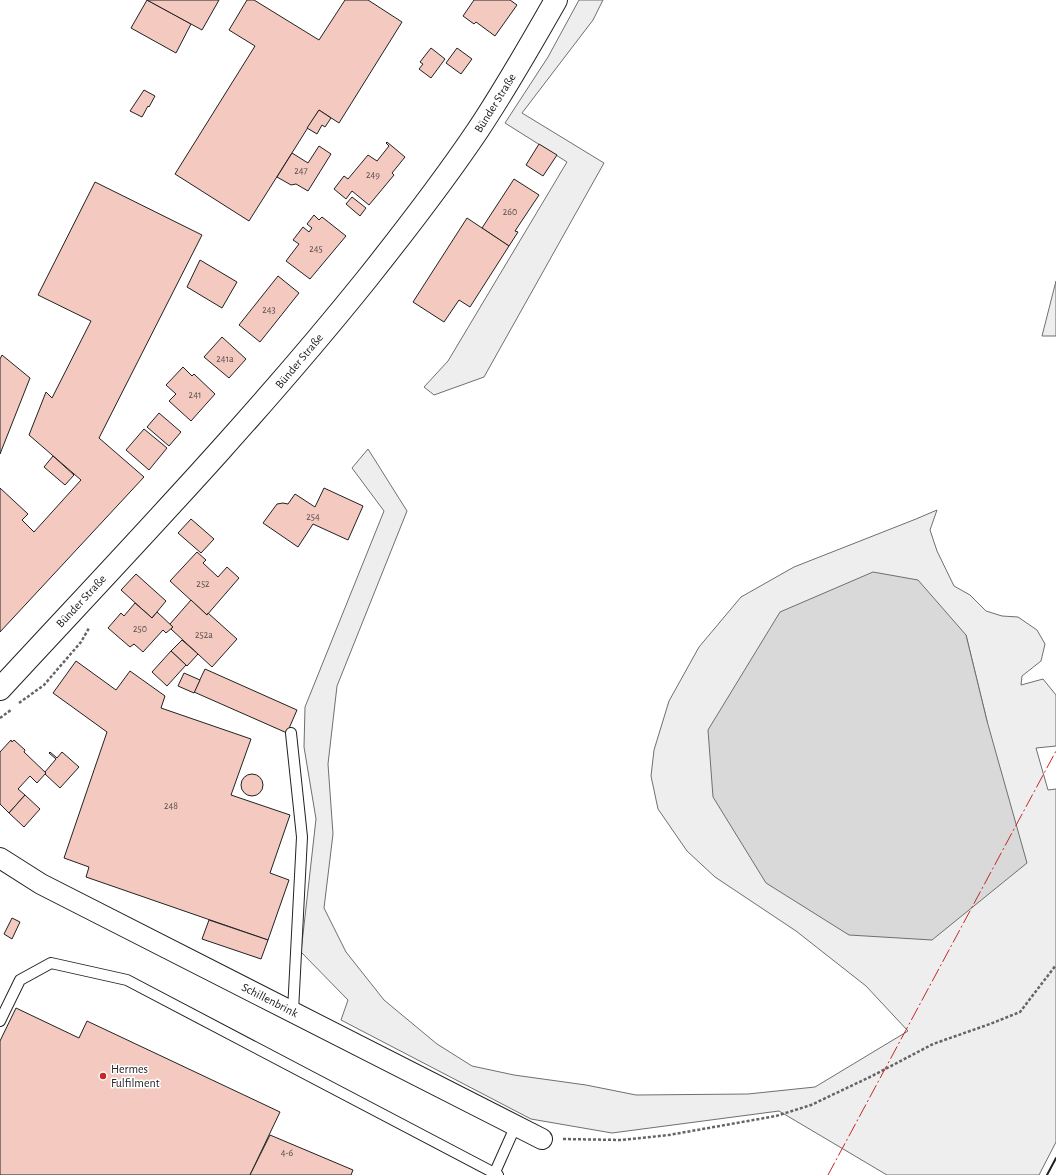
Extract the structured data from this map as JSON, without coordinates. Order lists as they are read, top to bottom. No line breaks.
{"streets":{"main road":["Bünder Straße"],"street":["Schillenbrink"]},"places":["Hermes Fulfilment"],"house_numbers":["247","249","260","245","243","241a","241","254","252","250","252a","248","4-6"]}
